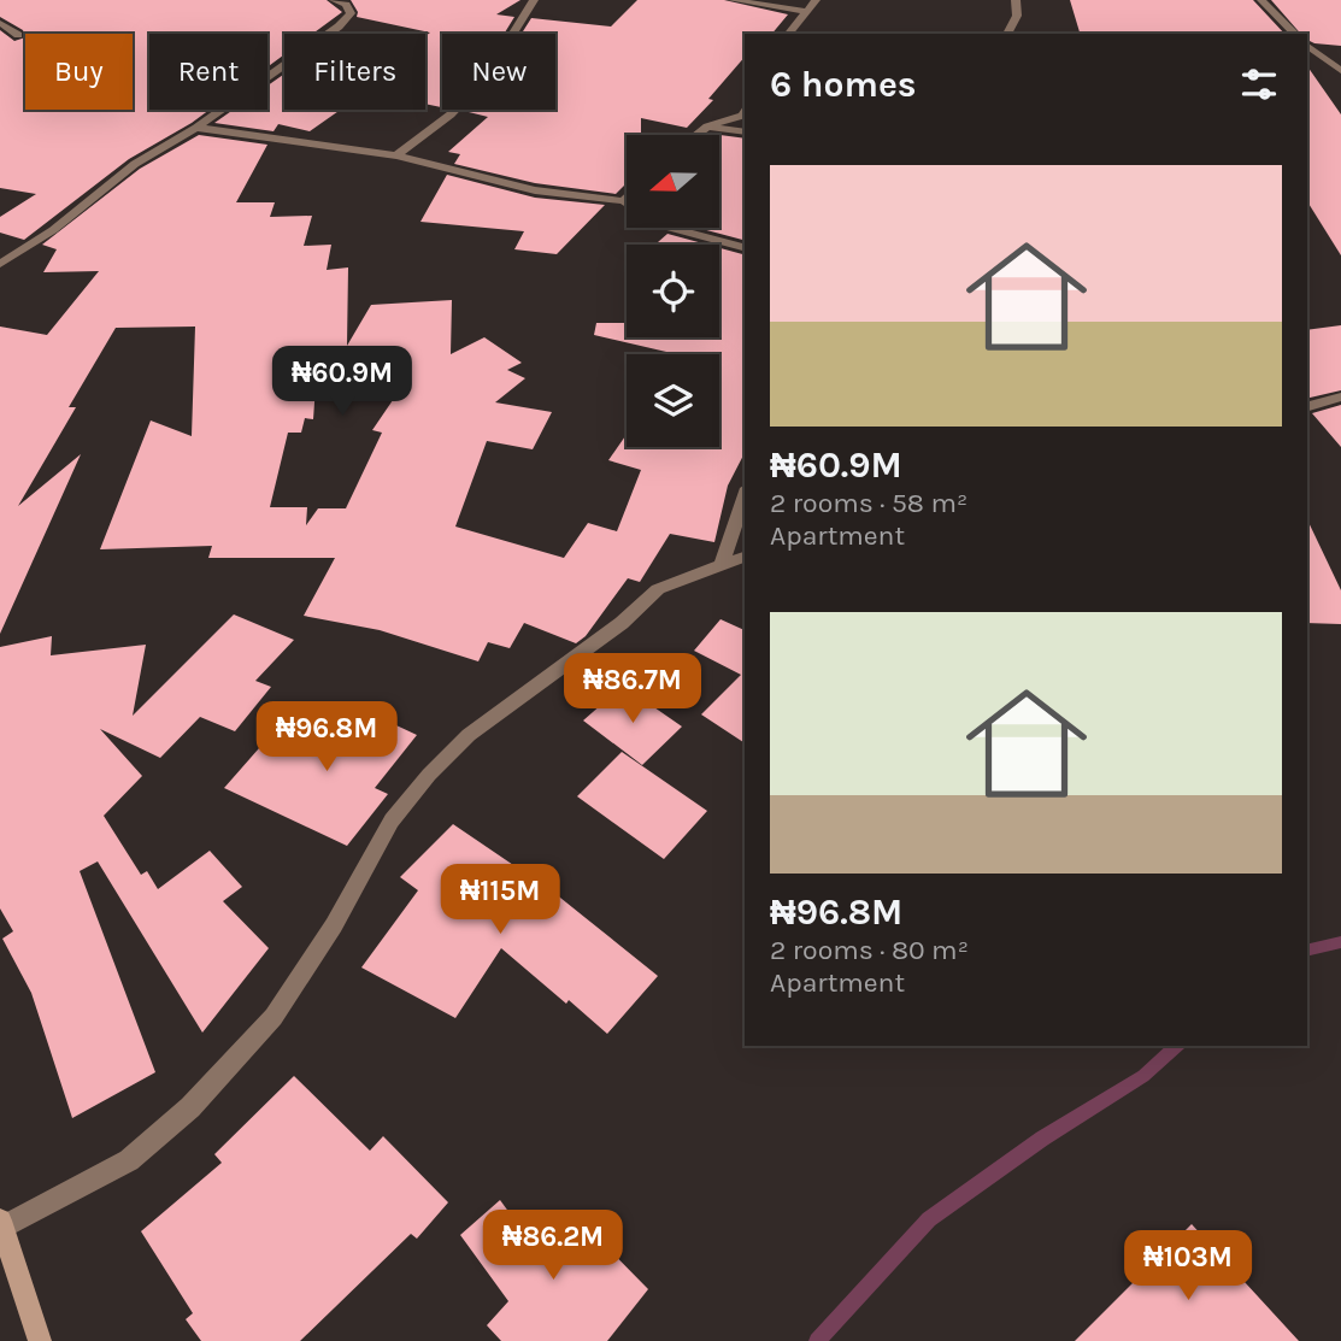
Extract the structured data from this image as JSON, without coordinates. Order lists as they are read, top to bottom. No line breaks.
{"north":"left","page":{"chip":["Buy","Rent","Filters","New"],"heading":"6 homes","list":[{"name":"₦60.9M","note":"2 rooms · 58 m² · Apartment"},{"name":"₦96.8M","note":"2 rooms · 80 m² · Apartment"}],"price":["₦60.9M","₦86.7M","₦96.8M","₦115M","₦86.2M","₦103M"]}}
